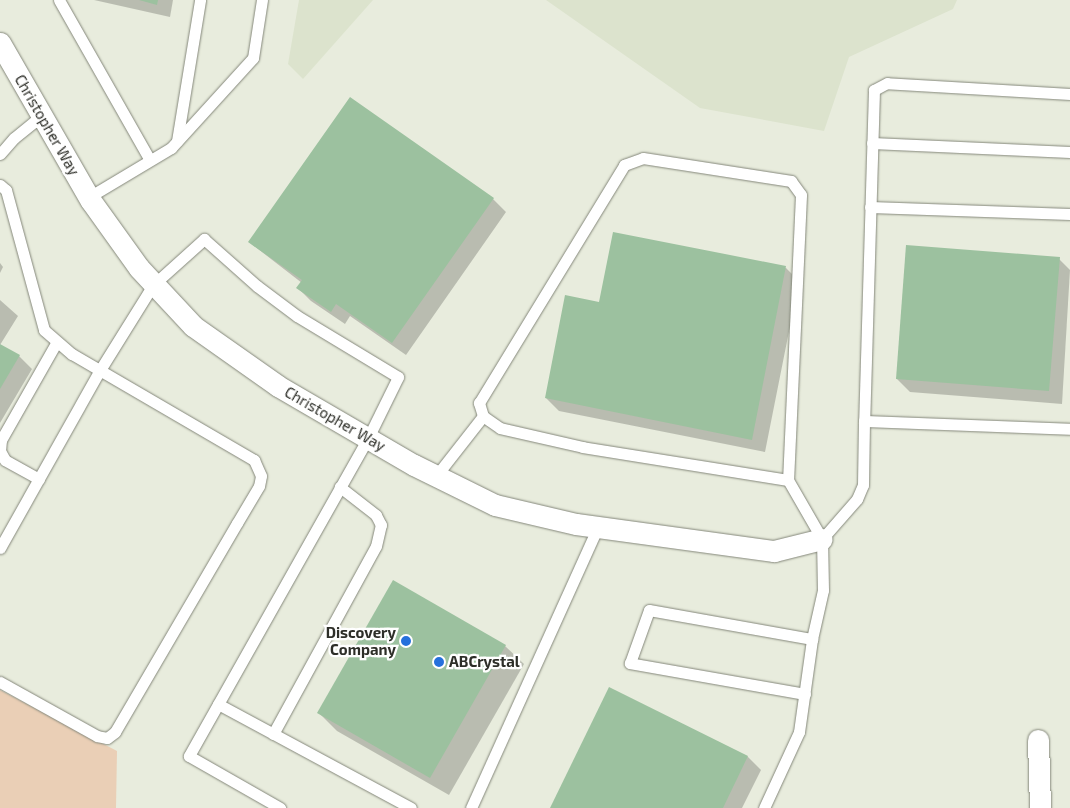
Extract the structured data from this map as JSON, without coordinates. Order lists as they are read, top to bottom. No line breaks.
{"streets":{"street":["Christopher Way"]},"places":["Discovery Company","ABCrystal"]}
